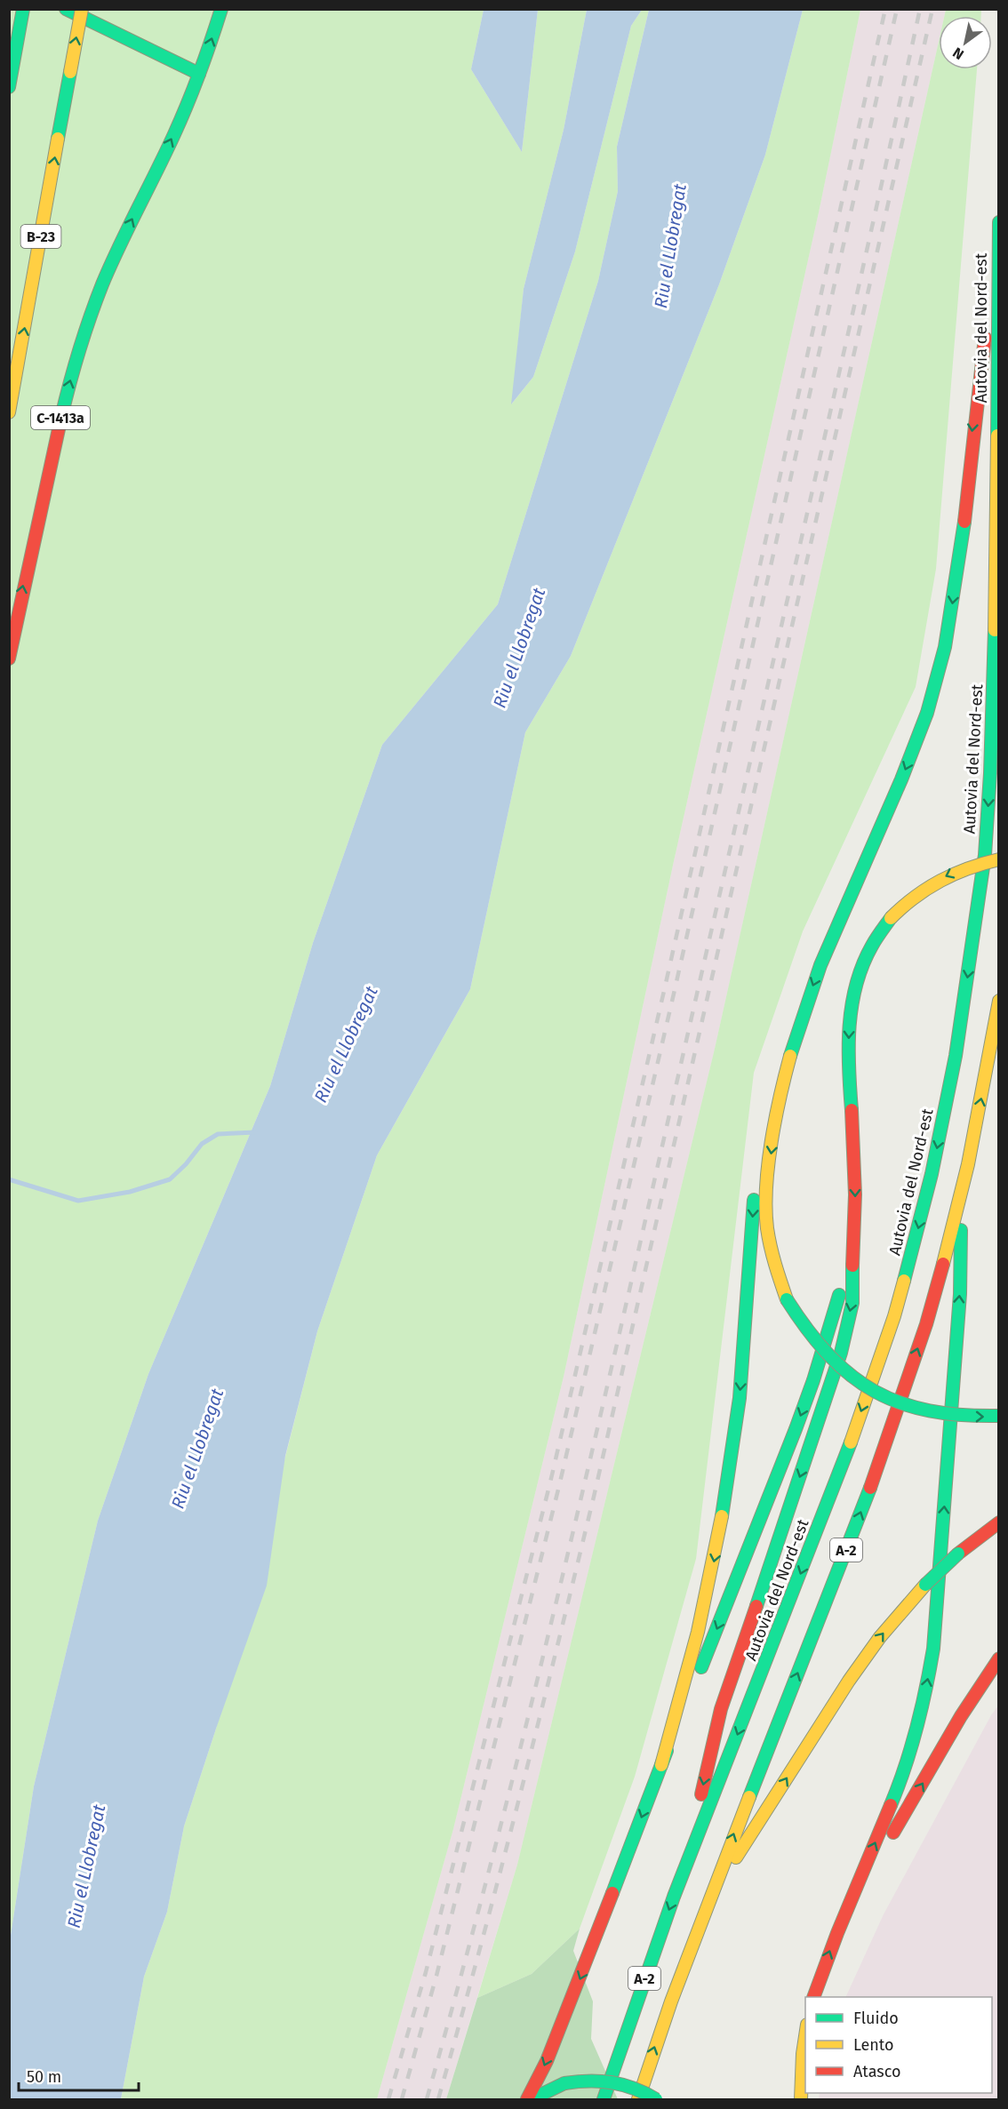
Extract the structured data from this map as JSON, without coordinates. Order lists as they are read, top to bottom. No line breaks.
{"streets":{"main road":["B-23","Autovia del Nord-est","C-1413a","A-2"]},"water":["Riu el Llobregat"],"legend":["Fluido","Lento","Atasco"],"scale_bar":"50 m","north":"bottom left"}
